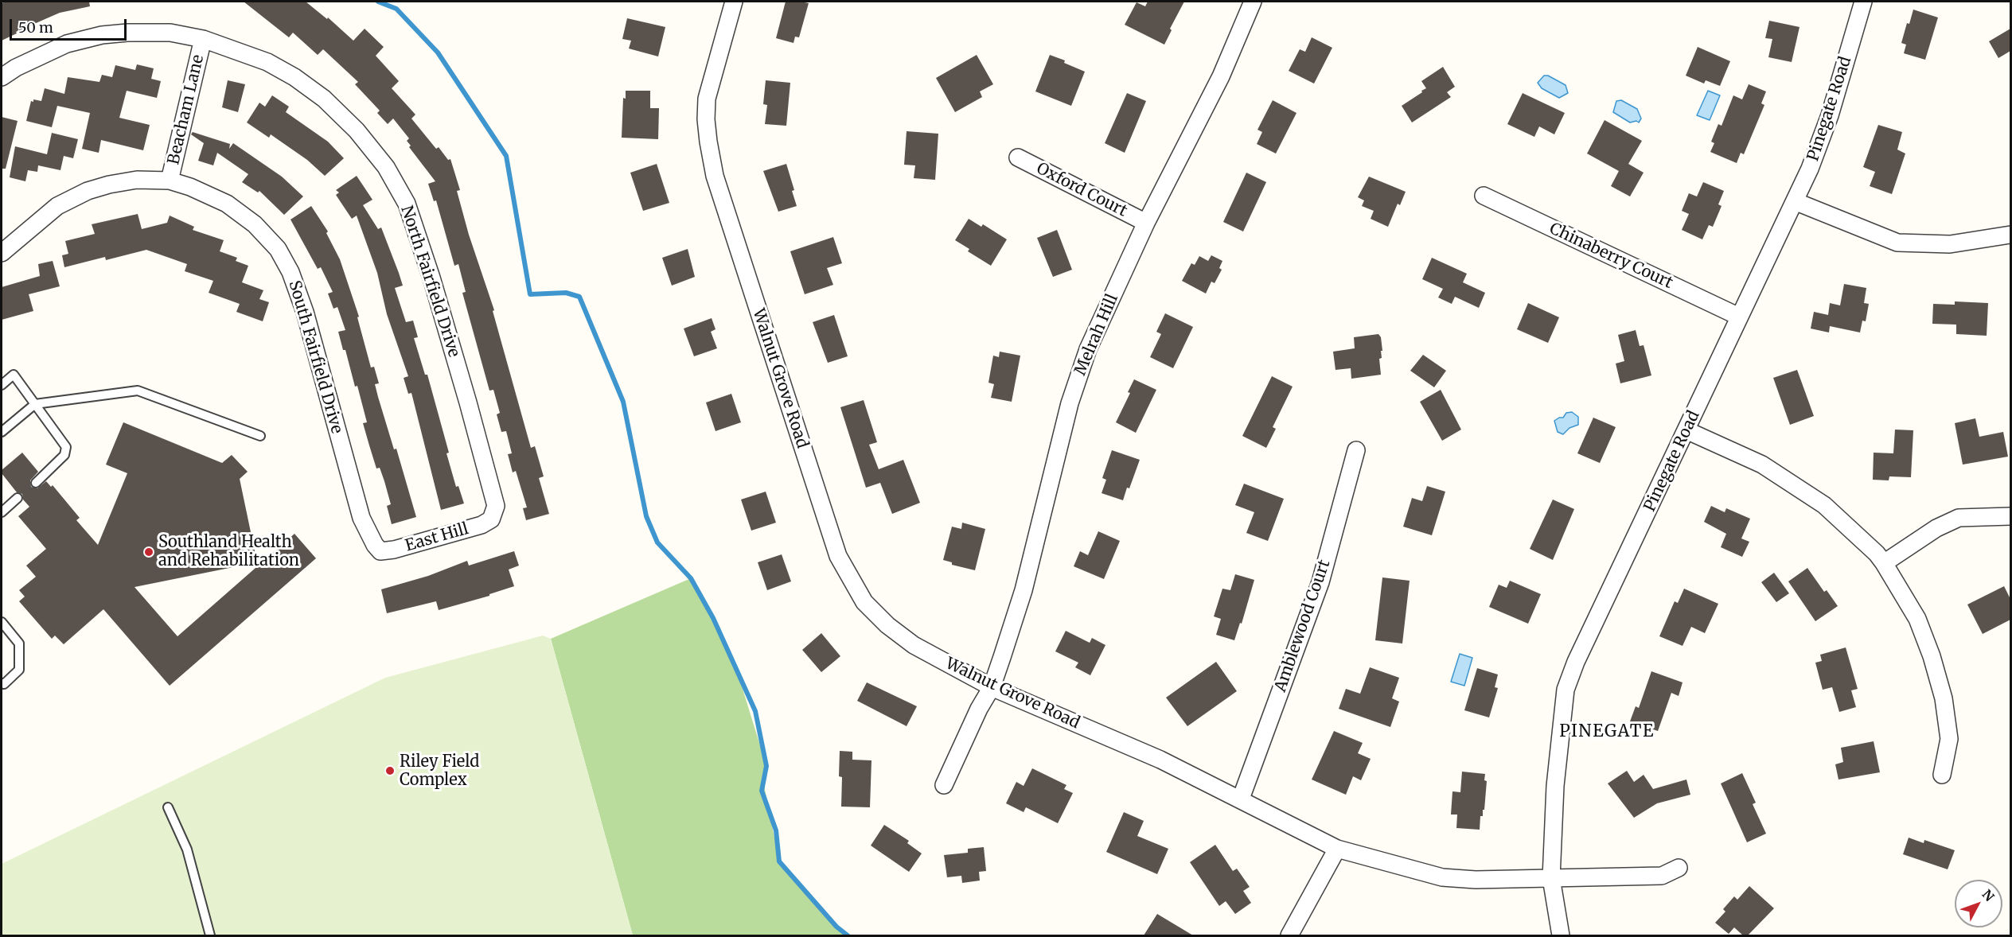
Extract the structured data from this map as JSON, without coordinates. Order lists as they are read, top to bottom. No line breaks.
{"streets":{"street":["Pinegate Road","Beacham Lane","Oxford Court","Chinaberry Court","North Fairfield Drive","Melrah Hill","South Fairfield Drive","Walnut Grove Road","East Hill","Amblewood Court"]},"crossings":[["Pinegate Road","Chinaberry Court"],["Pinegate Road","Walnut Grove Road"],["Beacham Lane","North Fairfield Drive"],["Beacham Lane","South Fairfield Drive"],["Oxford Court","Melrah Hill"],["North Fairfield Drive","East Hill"],["Melrah Hill","Walnut Grove Road"],["South Fairfield Drive","East Hill"],["Walnut Grove Road","Amblewood Court"]],"districts":["PINEGATE"],"places":["Southland Health and Rehabilitation","Riley Field Complex"],"scale_bar":"50 m","north":"top right"}
